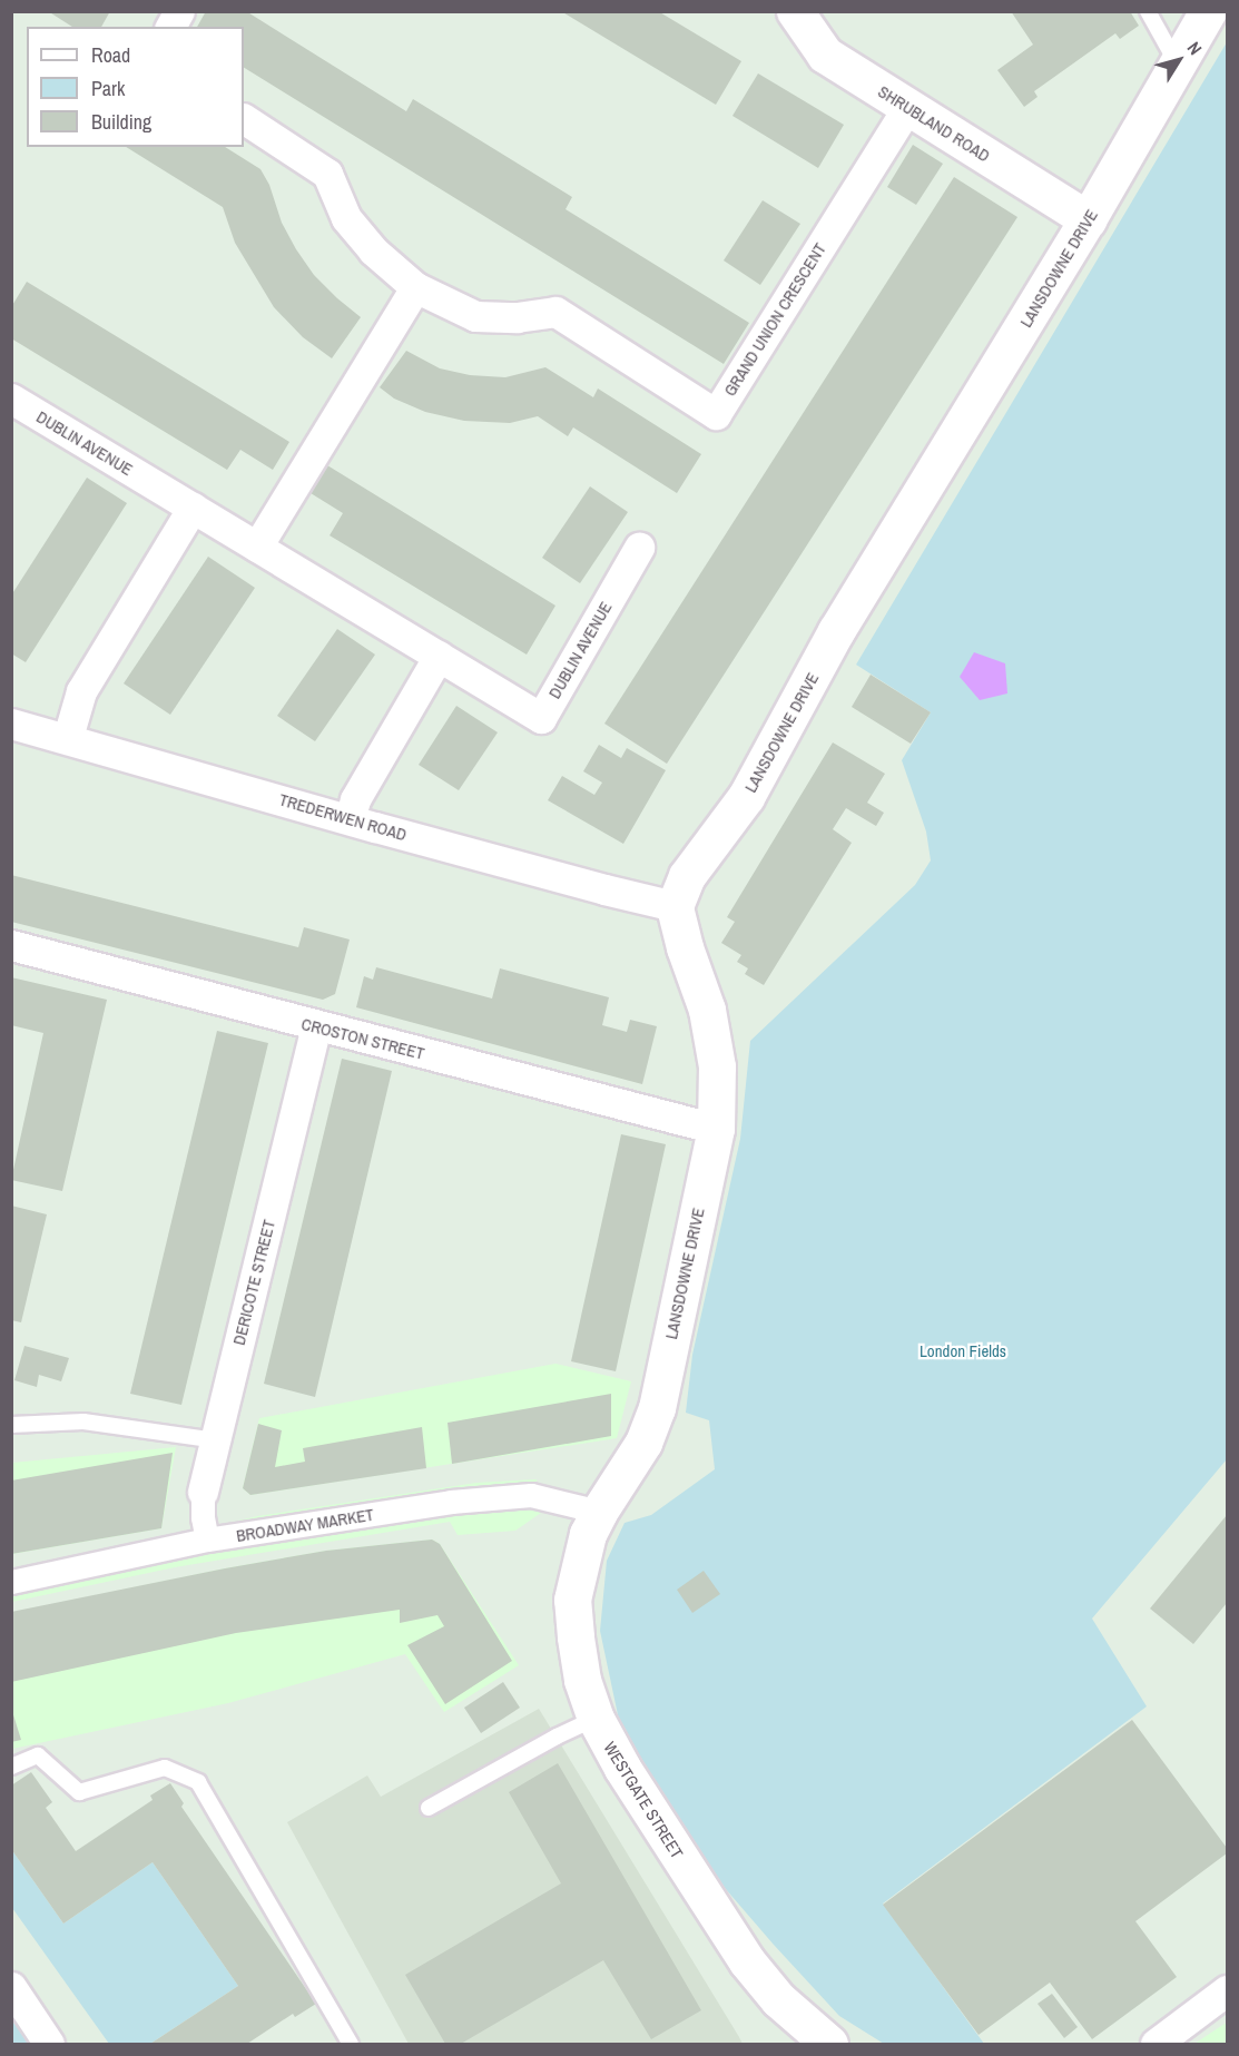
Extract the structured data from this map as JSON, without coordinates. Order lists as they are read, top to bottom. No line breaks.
{"streets":{"street":["SHRUBLAND ROAD","LANSDOWNE DRIVE","GRAND UNION CRESCENT","DUBLIN AVENUE","TREDERWEN ROAD","CROSTON STREET","DERICOTE STREET","BROADWAY MARKET","WESTGATE STREET"]},"crossings":[["SHRUBLAND ROAD","LANSDOWNE DRIVE"],["SHRUBLAND ROAD","GRAND UNION CRESCENT"],["LANSDOWNE DRIVE","TREDERWEN ROAD"],["LANSDOWNE DRIVE","CROSTON STREET"],["LANSDOWNE DRIVE","BROADWAY MARKET"],["LANSDOWNE DRIVE","WESTGATE STREET"],["CROSTON STREET","DERICOTE STREET"],["DERICOTE STREET","BROADWAY MARKET"],["BROADWAY MARKET","WESTGATE STREET"]],"parks":["London Fields"],"legend":["Road","Park","Building"],"north":"top right"}
